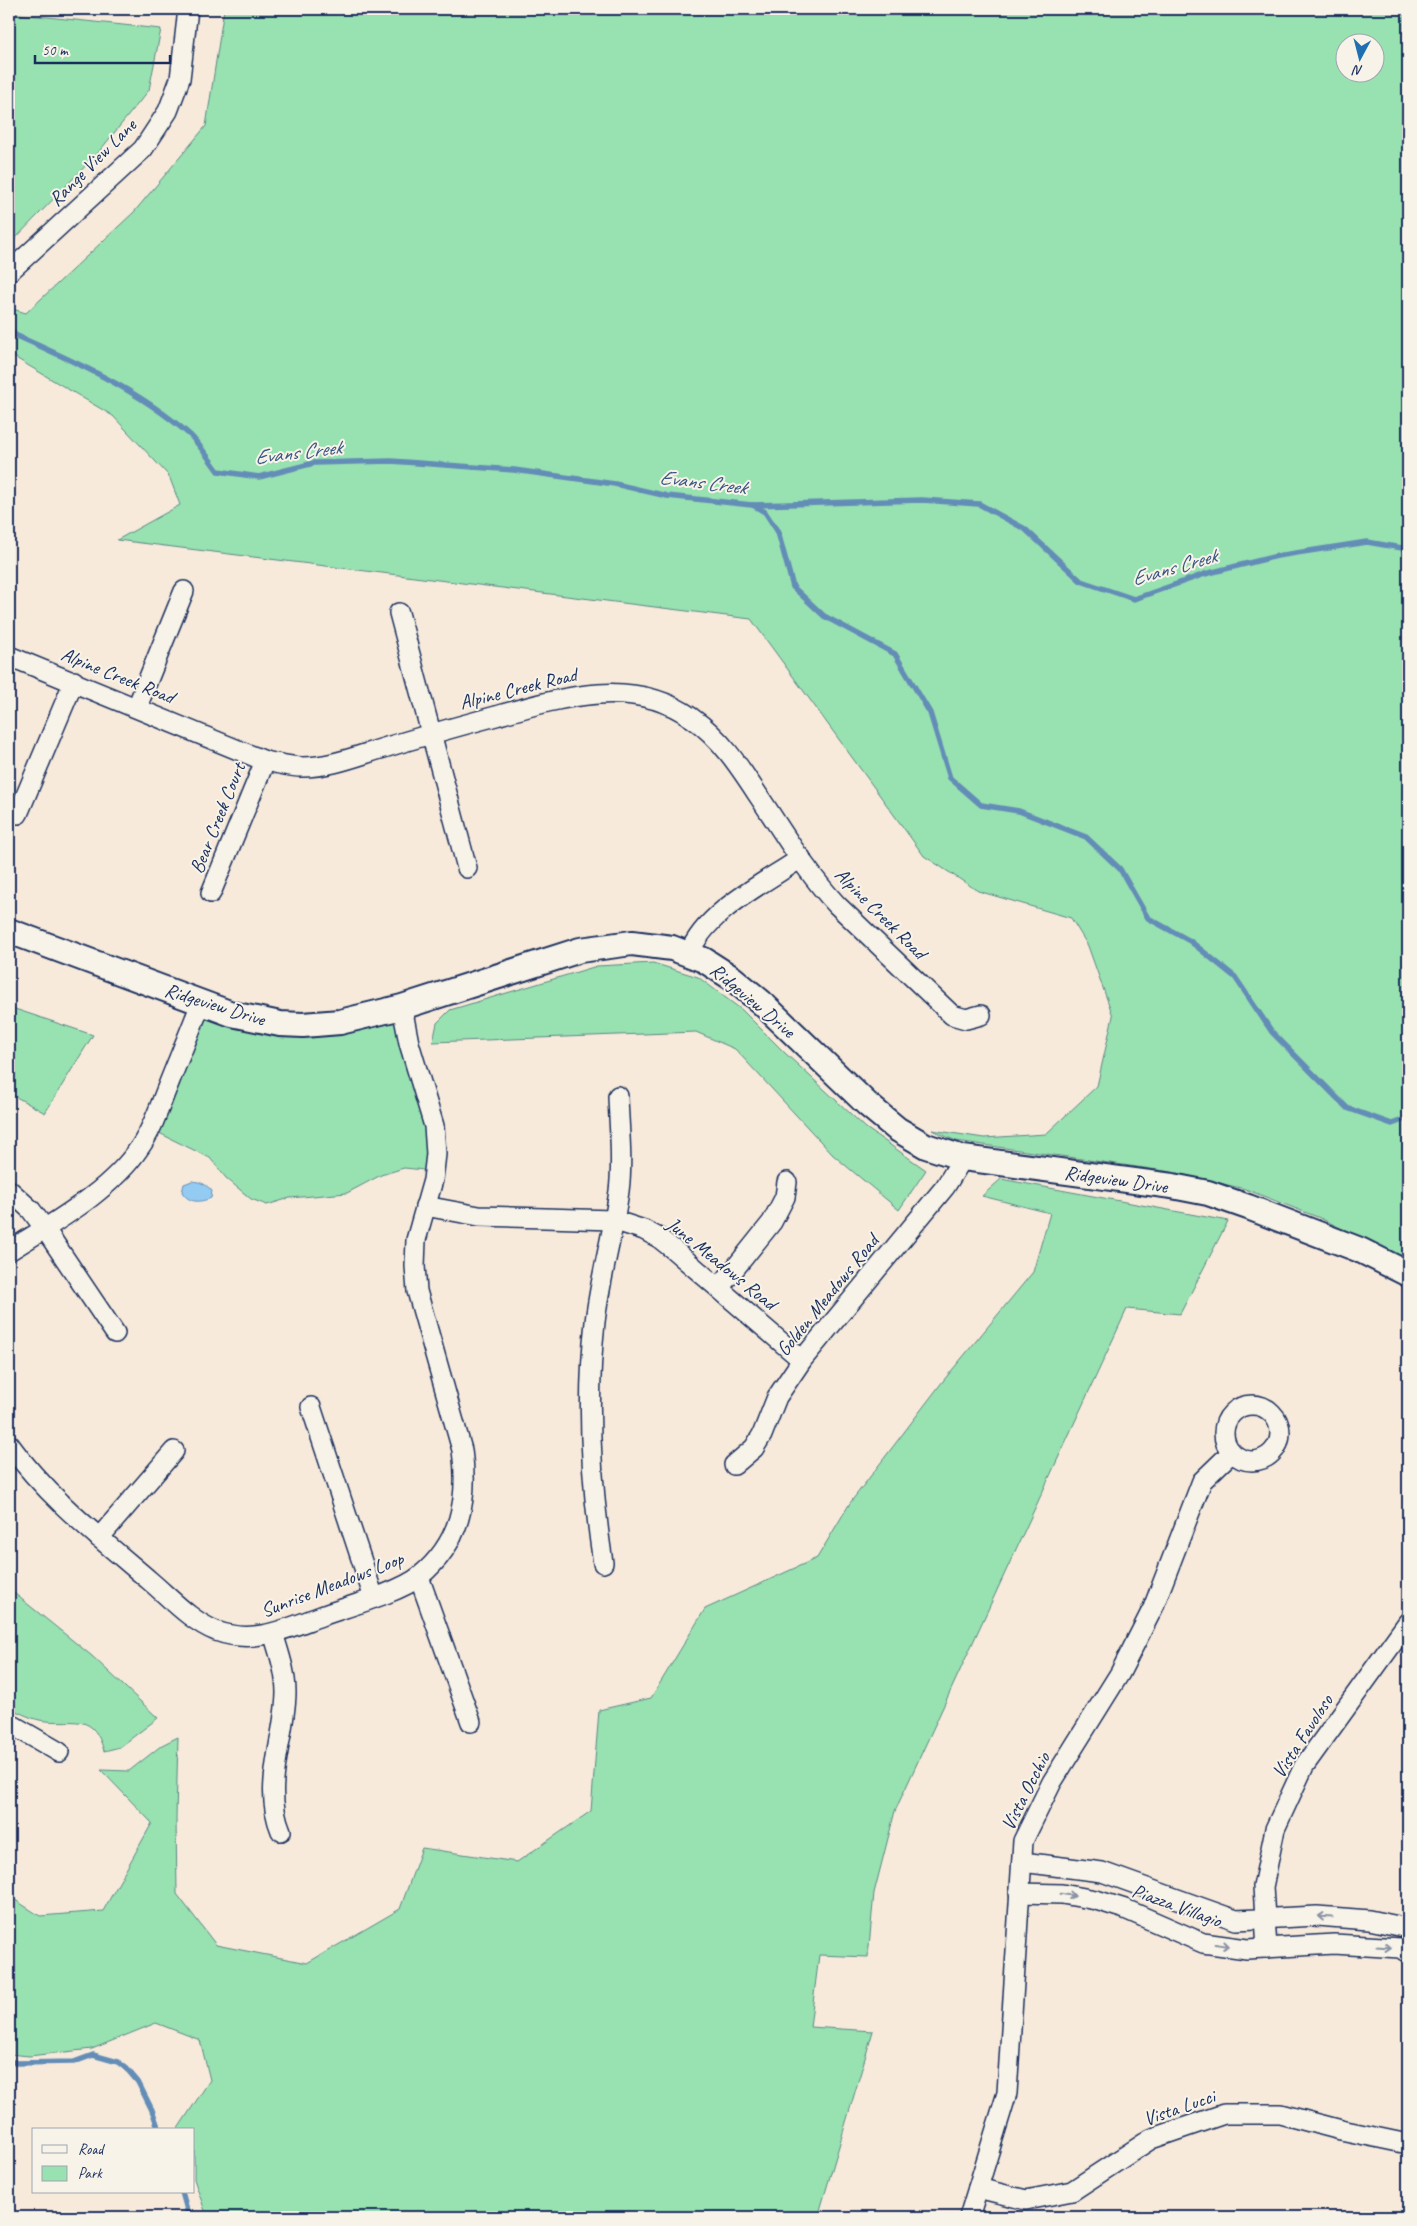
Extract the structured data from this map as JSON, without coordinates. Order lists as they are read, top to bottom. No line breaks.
{"streets":{"street":["Range View Lane","Alpine Creek Road","Bear Creek Court","Ridgeview Drive","June Meadows Road","Golden Meadows Road","Sunrise Meadows Loop","Vista Favoloso","Vista Occhio","Piazza Villagio","Vista Lucci"]},"crossings":[["Alpine Creek Road","Bear Creek Court"],["Ridgeview Drive","Golden Meadows Road"],["Ridgeview Drive","Sunrise Meadows Loop"],["June Meadows Road","Golden Meadows Road"],["June Meadows Road","Sunrise Meadows Loop"],["Vista Favoloso","Piazza Villagio"],["Vista Occhio","Piazza Villagio"],["Vista Occhio","Vista Lucci"]],"water":["Evans Creek"],"legend":["Road","Park"],"scale_bar":"50 m","north":"bottom"}
